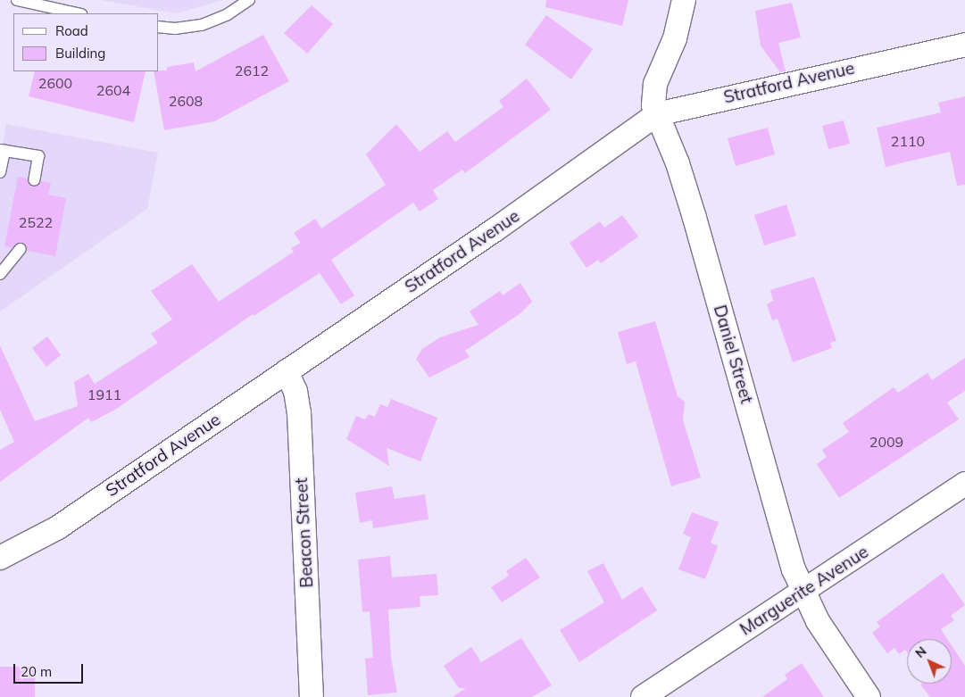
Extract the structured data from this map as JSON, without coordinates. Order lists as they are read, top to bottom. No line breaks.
{"streets":{"street":["Stratford Avenue","Daniel Street","Beacon Street","Marguerite Avenue"]},"crossings":[["Stratford Avenue","Daniel Street"],["Stratford Avenue","Beacon Street"],["Daniel Street","Marguerite Avenue"]],"house_numbers":["2612","2600","2604","2608","2110","2522","1911","2009"],"legend":["Road","Building"],"scale_bar":"20 m","north":"top left"}
